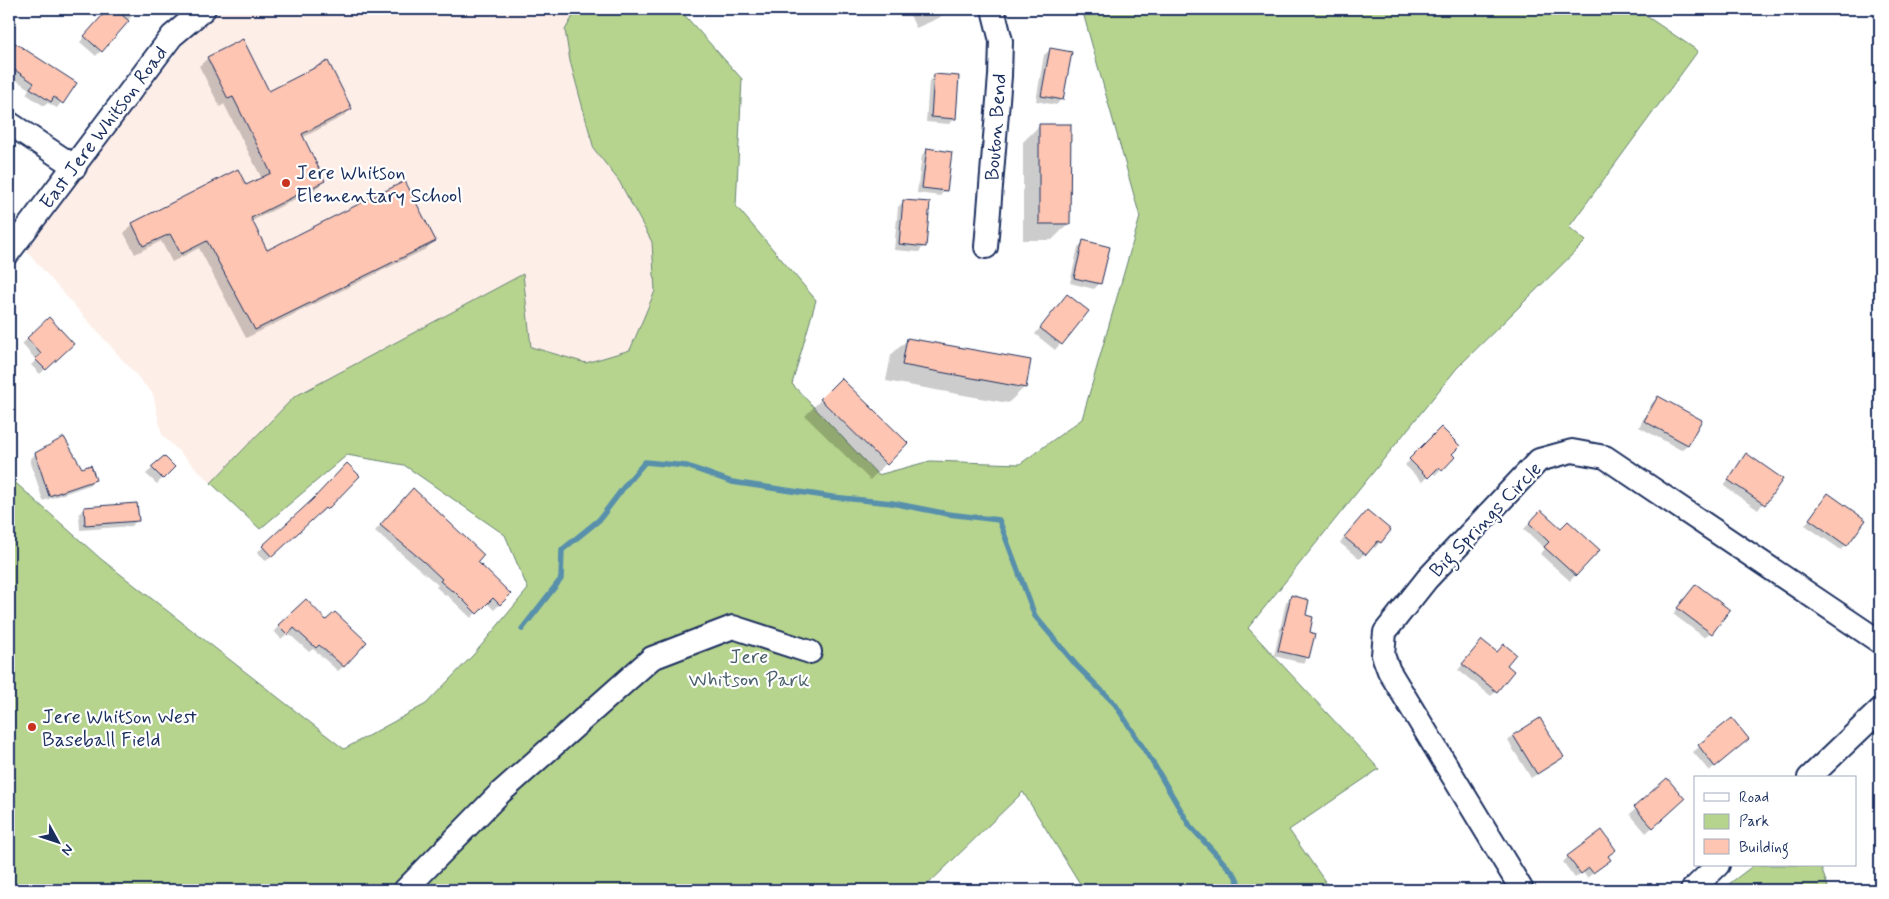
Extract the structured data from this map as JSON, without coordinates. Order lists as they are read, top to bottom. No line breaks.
{"streets":{"street":["East Jere Whitson Road","Bouton Bend","Big Springs Circle"]},"parks":["Jere Whitson Park"],"places":["Jere Whitson Elementary School","Jere Whitson West Baseball Field"],"legend":["Road","Park","Building"],"north":"bottom right"}
